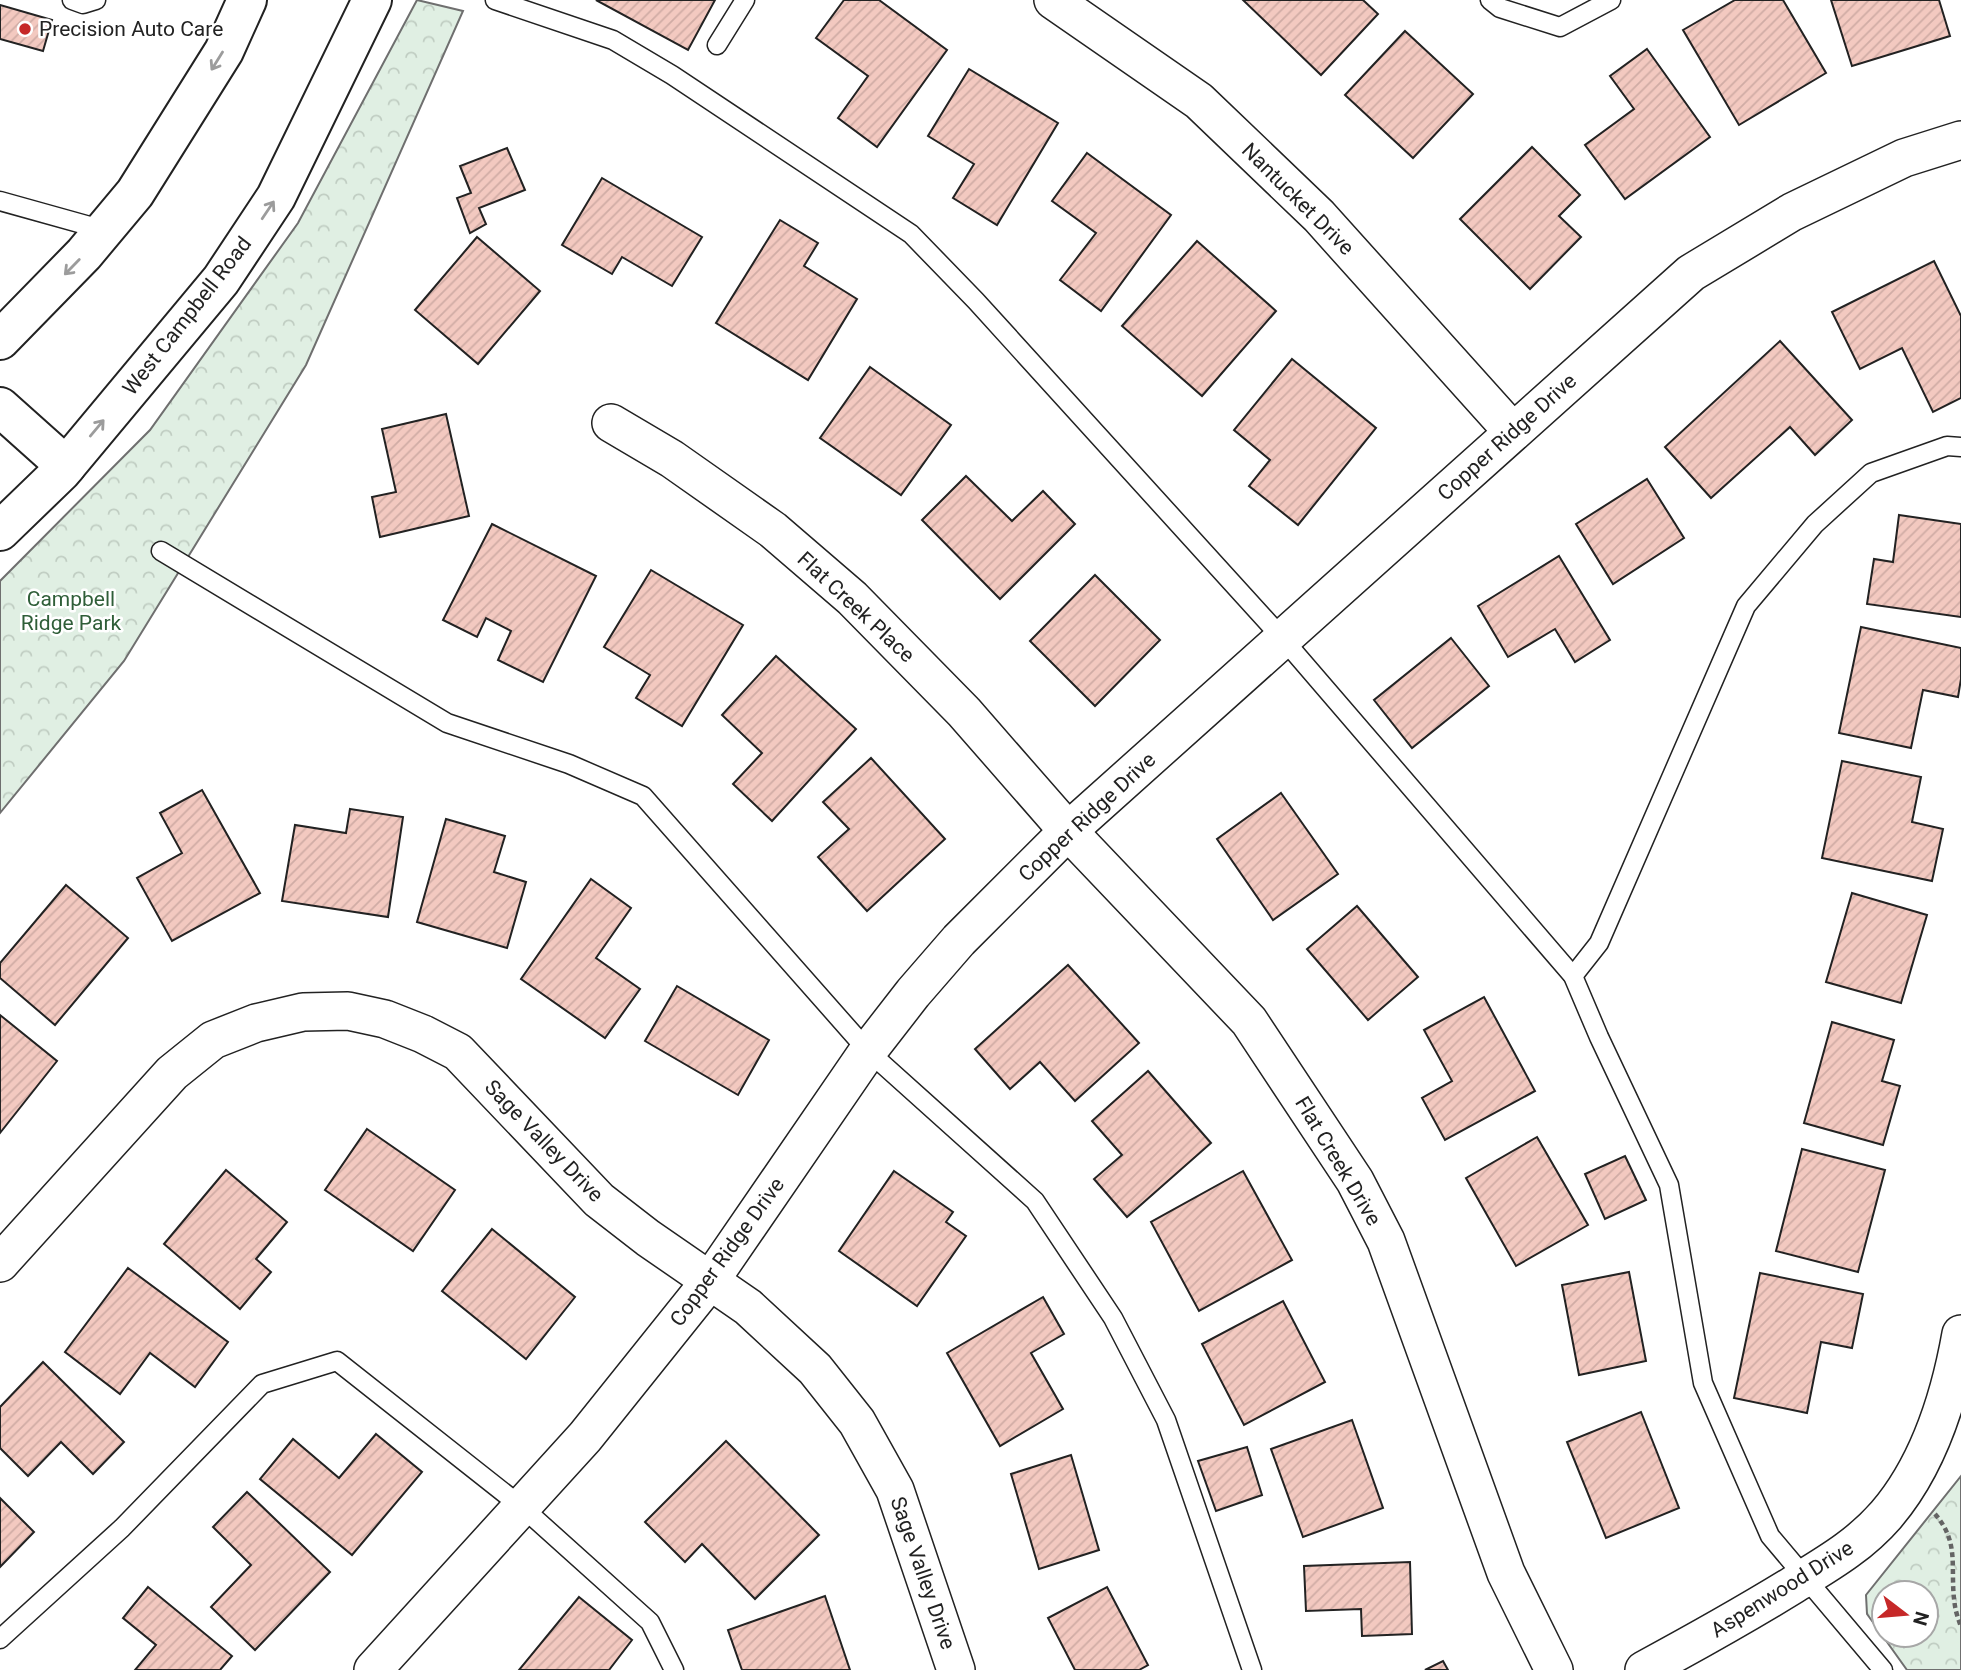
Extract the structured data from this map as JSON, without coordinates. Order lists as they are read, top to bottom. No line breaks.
{"streets":{"main road":["West Campbell Road"],"street":["Nantucket Drive","Copper Ridge Drive","Flat Creek Place","Sage Valley Drive","Flat Creek Drive","Aspenwood Drive"]},"crossings":[["Nantucket Drive","Copper Ridge Drive"],["Copper Ridge Drive","Flat Creek Place"],["Copper Ridge Drive","Sage Valley Drive"],["Copper Ridge Drive","Flat Creek Drive"],["Flat Creek Place","Flat Creek Drive"]],"parks":["Campbell Ridge Park"],"places":["Precision Auto Care"],"north":"right"}
